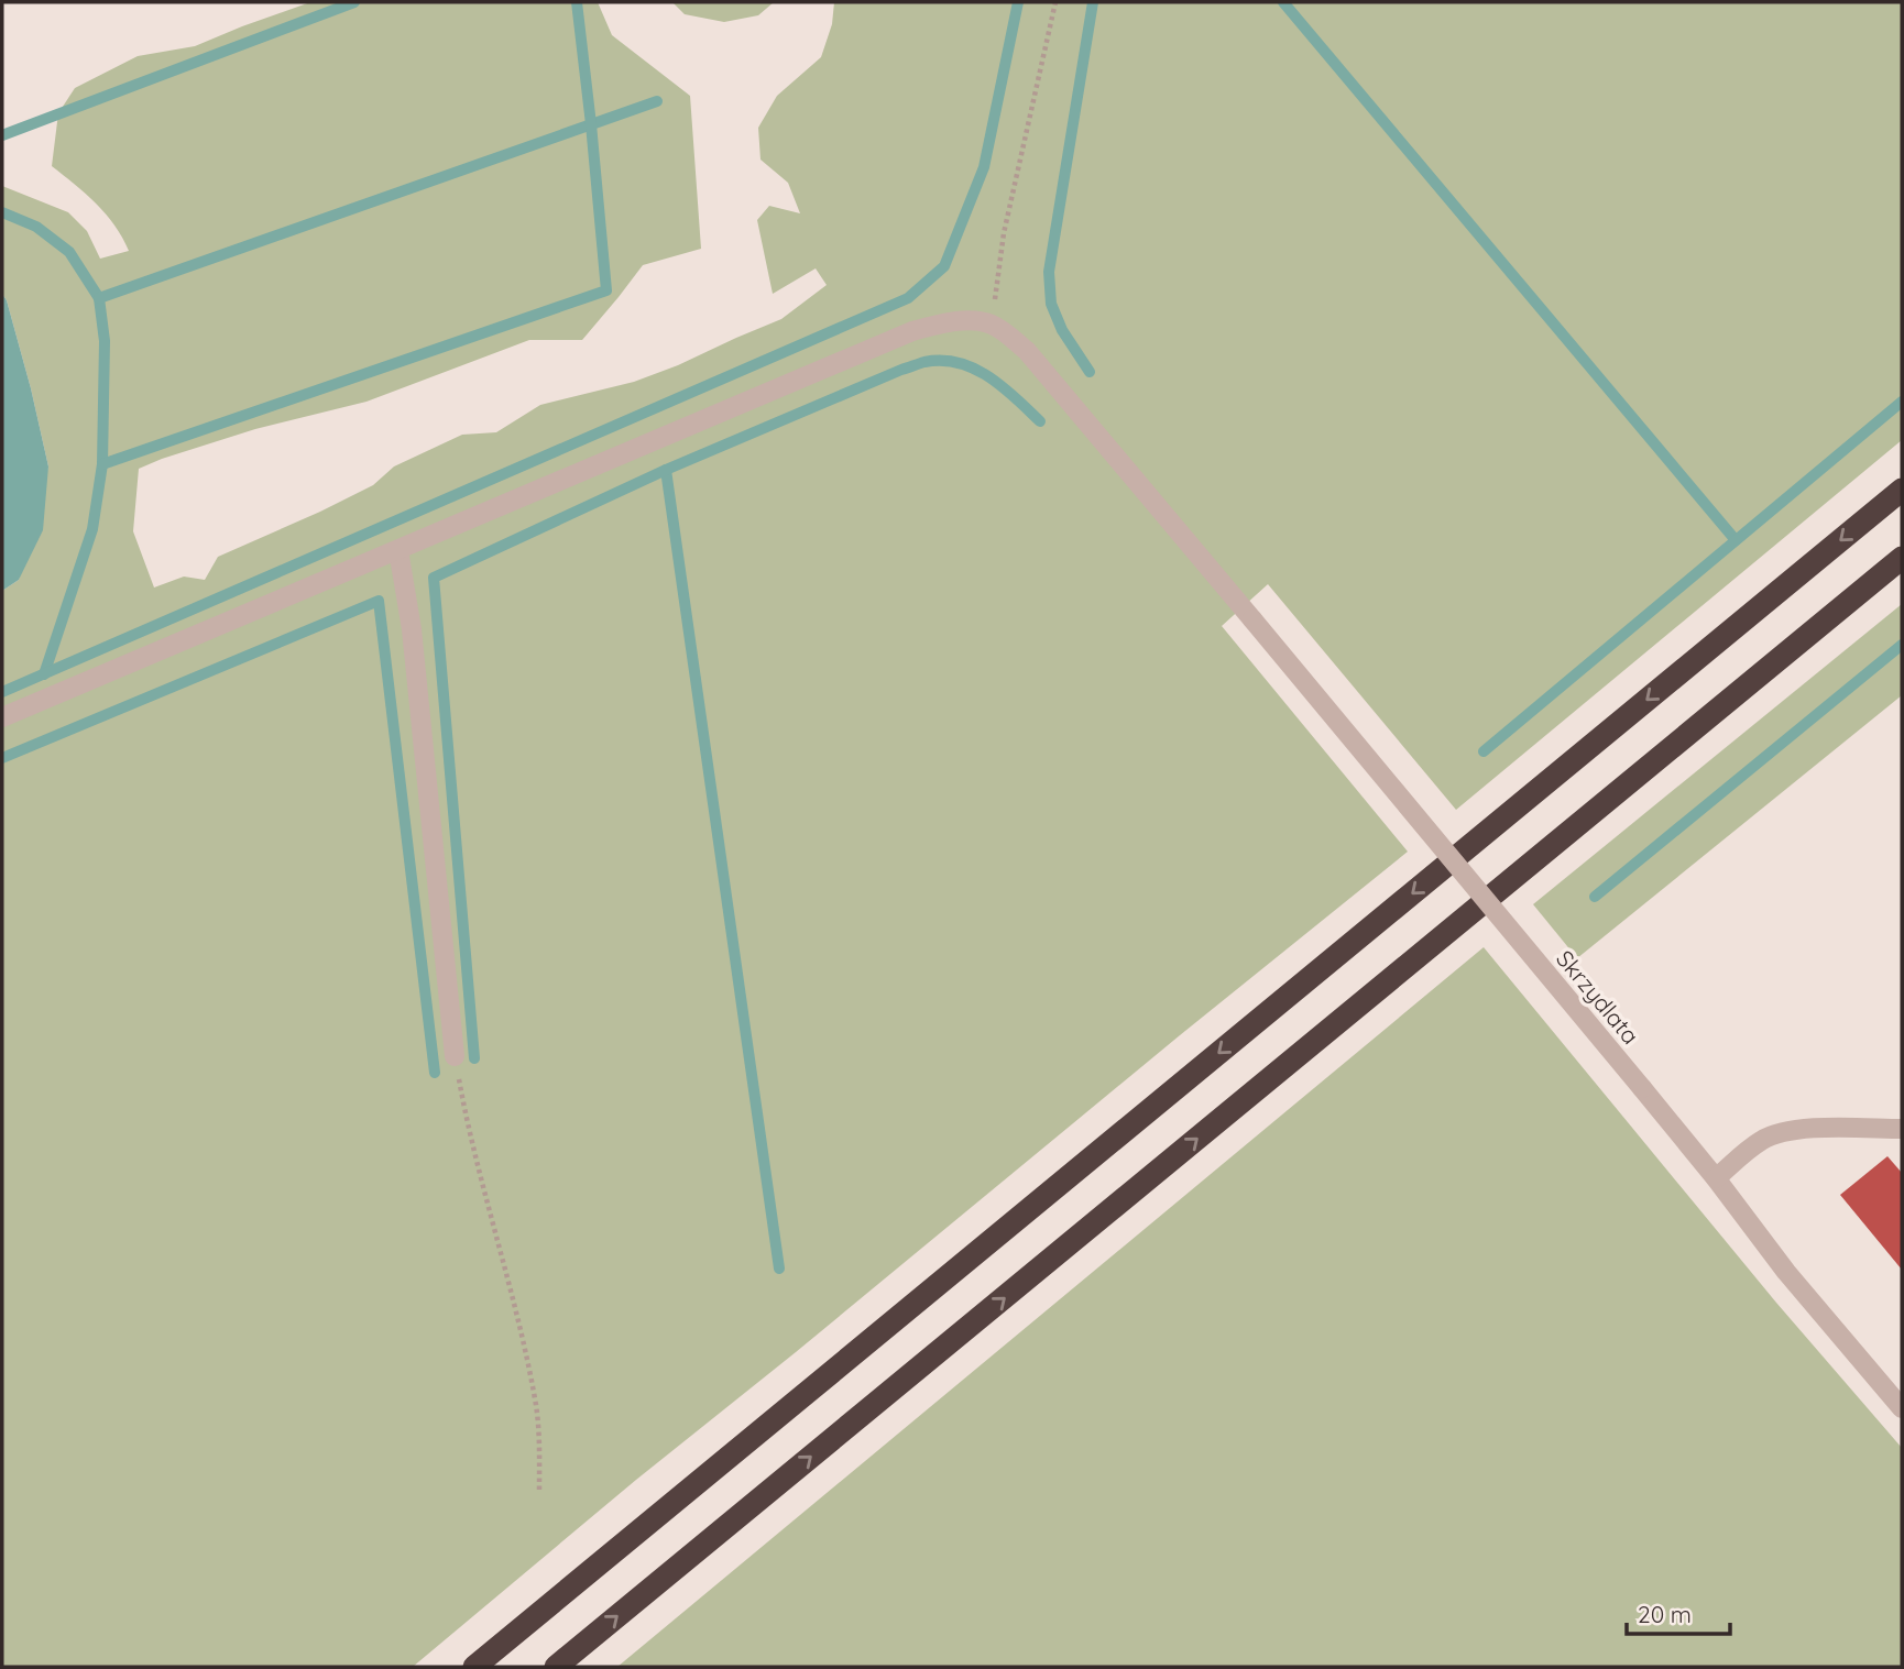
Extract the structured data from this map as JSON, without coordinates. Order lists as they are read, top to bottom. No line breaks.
{"streets":{"street":["Skrzydlata"]},"scale_bar":"20 m"}
